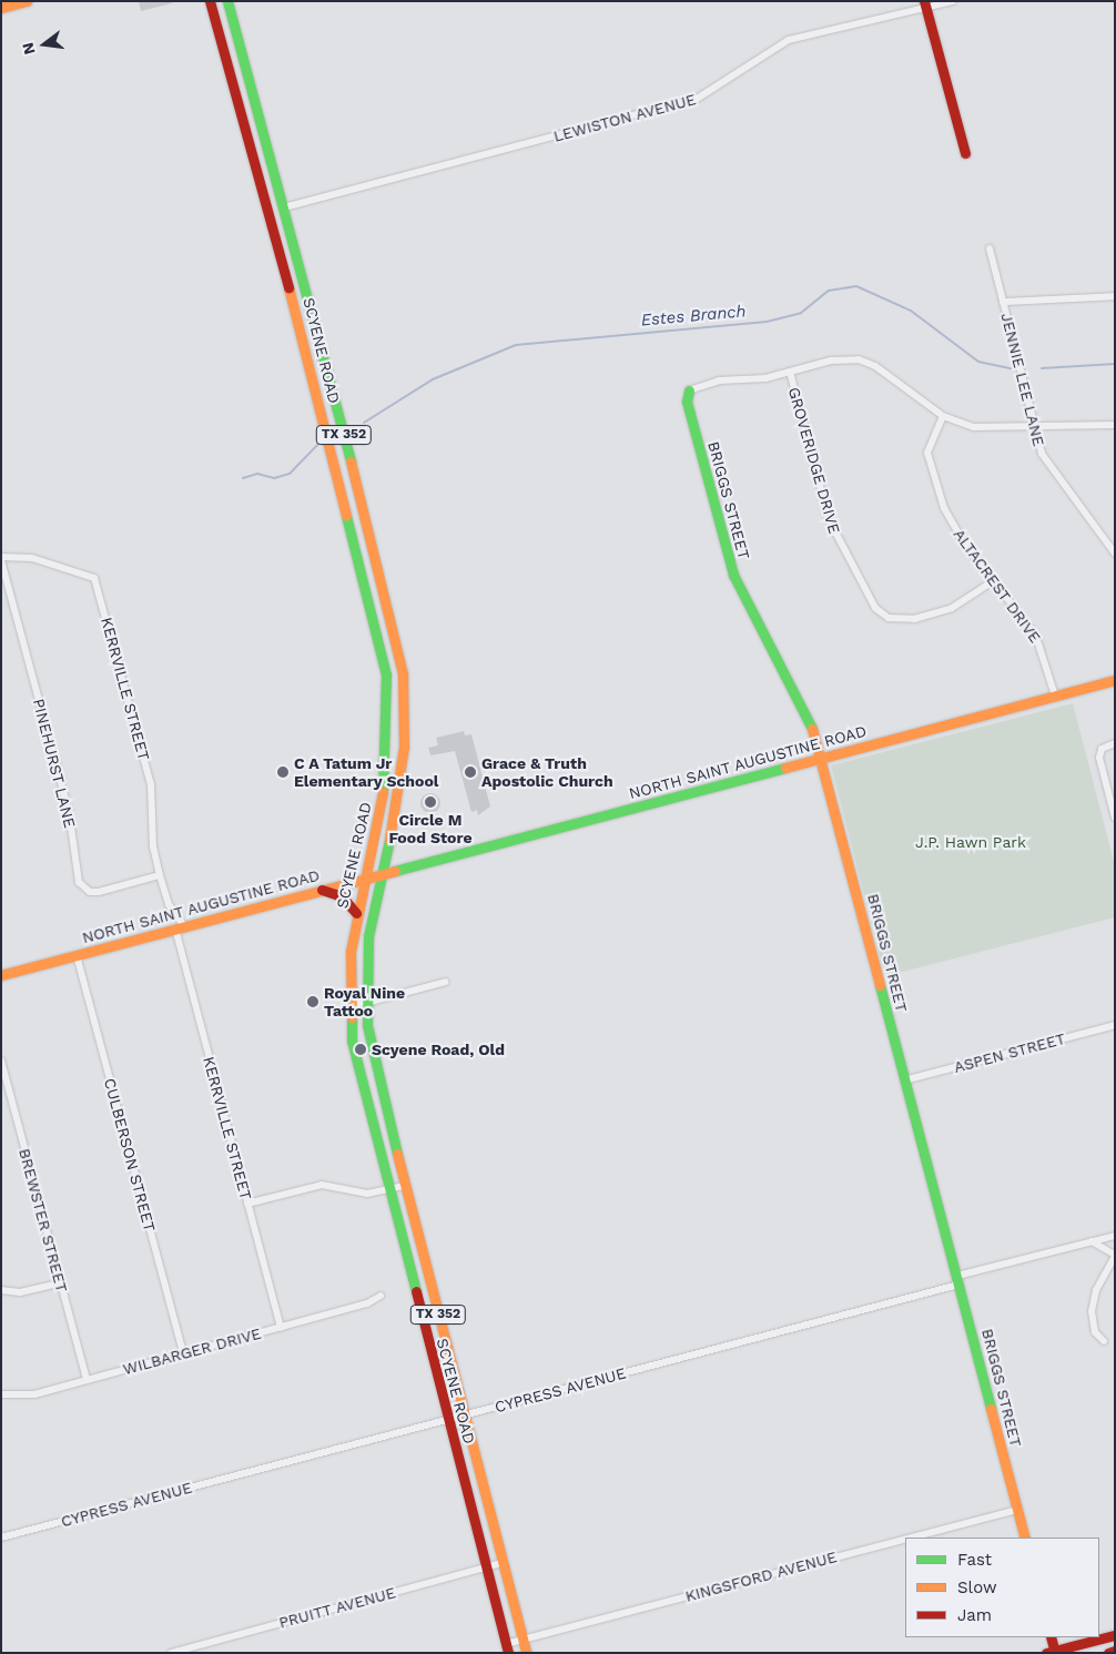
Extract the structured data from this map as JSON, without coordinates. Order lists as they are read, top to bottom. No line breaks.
{"streets":{"main road":["SCYENE ROAD","TX 352","BRIGGS STREET","NORTH SAINT AUGUSTINE ROAD"],"street":["LEWISTON AVENUE","JENNIE LEE LANE","GROVERIDGE DRIVE","ALTACREST DRIVE","KERRVILLE STREET","PINEHURST LANE","ASPEN STREET","CULBERSON STREET","BREWSTER STREET","WILBARGER DRIVE","CYPRESS AVENUE","KINGSFORD AVENUE","PRUITT AVENUE"]},"crossings":[["LEWISTON AVENUE","SCYENE ROAD"],["SCYENE ROAD","NORTH SAINT AUGUSTINE ROAD"],["SCYENE ROAD","CYPRESS AVENUE"],["SCYENE ROAD","KINGSFORD AVENUE"],["SCYENE ROAD","PRUITT AVENUE"],["GROVERIDGE DRIVE","ALTACREST DRIVE"],["BRIGGS STREET","NORTH SAINT AUGUSTINE ROAD"],["BRIGGS STREET","ASPEN STREET"],["BRIGGS STREET","CYPRESS AVENUE"],["BRIGGS STREET","KINGSFORD AVENUE"],["ALTACREST DRIVE","NORTH SAINT AUGUSTINE ROAD"],["KERRVILLE STREET","NORTH SAINT AUGUSTINE ROAD"],["KERRVILLE STREET","PINEHURST LANE"],["KERRVILLE STREET","WILBARGER DRIVE"],["NORTH SAINT AUGUSTINE ROAD","CULBERSON STREET"],["CULBERSON STREET","WILBARGER DRIVE"],["BREWSTER STREET","WILBARGER DRIVE"]],"water":["Estes Branch"],"parks":["J.P. Hawn Park"],"places":["C A Tatum Jr Elementary School","Grace & Truth Apostolic Church","Circle M Food Store","Royal Nine Tattoo","Scyene Road, Old"],"legend":["Fast","Slow","Jam"],"north":"left"}
